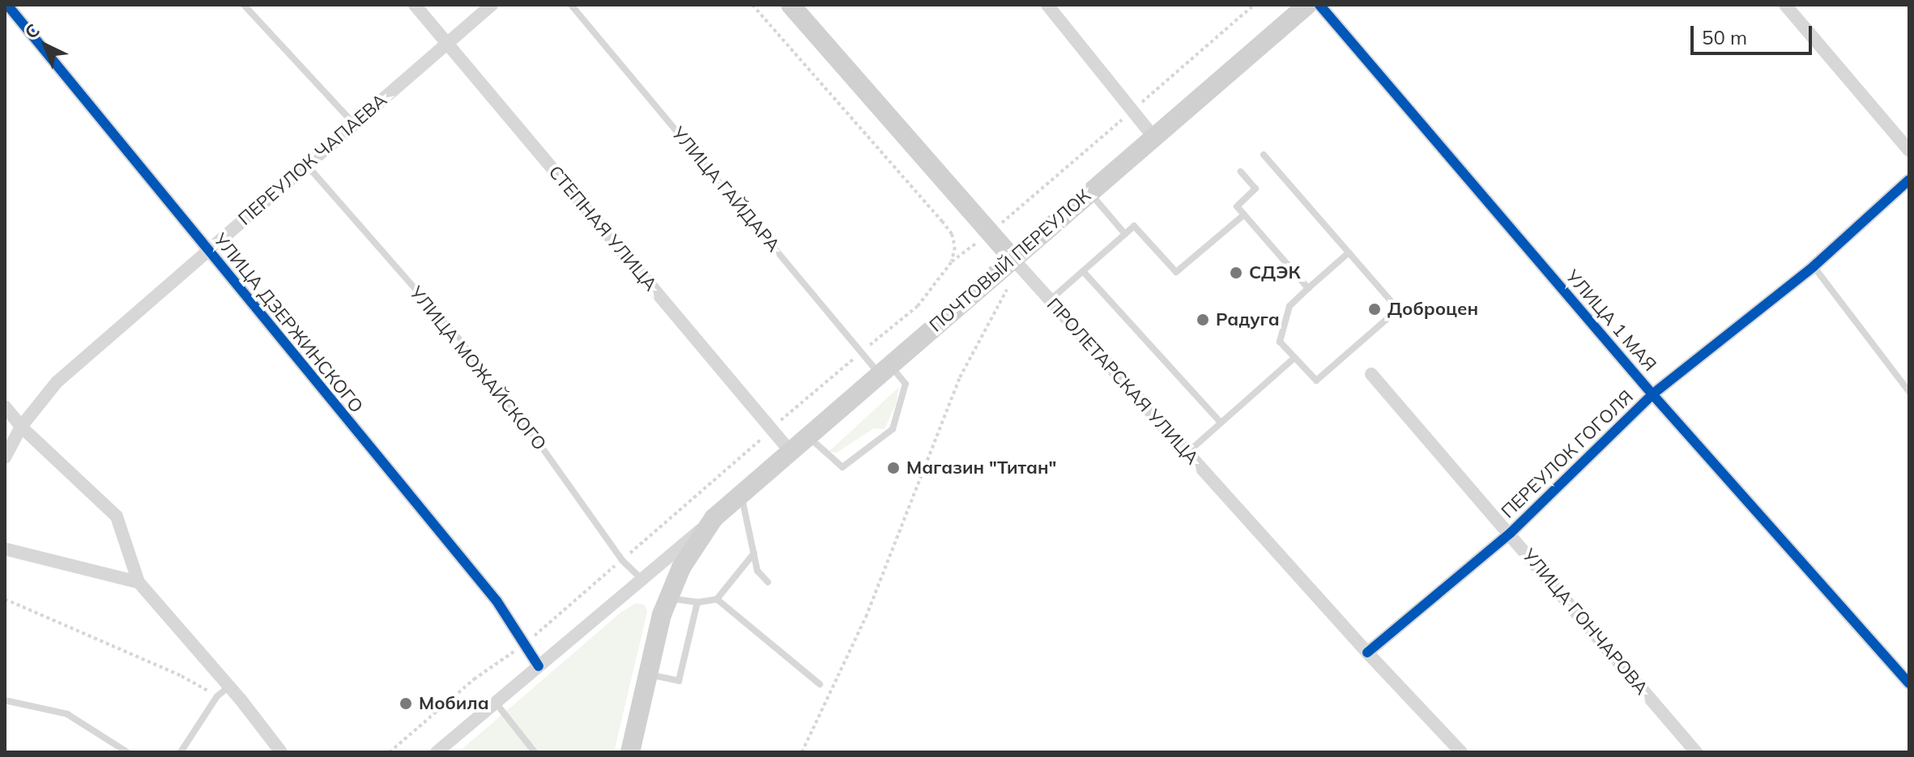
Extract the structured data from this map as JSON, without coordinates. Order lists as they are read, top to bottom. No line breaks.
{"streets":{"main road":["ПОЧТОВЫЙ ПЕРЕУЛОК","ПРОЛЕТАРСКАЯ УЛИЦА"],"street":["ПЕРЕУЛОК ЧАПАЕВА","СТЕПНАЯ УЛИЦА","УЛИЦА 1 МАЯ","УЛИЦА ДЗЕРЖИНСКОГО","ПЕРЕУЛОК ГОГОЛЯ","УЛИЦА ГОНЧАРОВА"],"lane":["УЛИЦА ГАЙДАРА","УЛИЦА МОЖАЙСКОГО"]},"crossings":[["ПЕРЕУЛОК ЧАПАЕВА","СТЕПНАЯ УЛИЦА"],["ПЕРЕУЛОК ЧАПАЕВА","УЛИЦА ДЗЕРЖИНСКОГО"],["ПЕРЕУЛОК ЧАПАЕВА","УЛИЦА МОЖАЙСКОГО"],["УЛИЦА ГАЙДАРА","ПОЧТОВЫЙ ПЕРЕУЛОК"],["СТЕПНАЯ УЛИЦА","ПОЧТОВЫЙ ПЕРЕУЛОК"],["ПОЧТОВЫЙ ПЕРЕУЛОК","ПРОЛЕТАРСКАЯ УЛИЦА"],["УЛИЦА 1 МАЯ","ПЕРЕУЛОК ГОГОЛЯ"],["ПРОЛЕТАРСКАЯ УЛИЦА","ПЕРЕУЛОК ГОГОЛЯ"],["ПЕРЕУЛОК ГОГОЛЯ","УЛИЦА ГОНЧАРОВА"]],"places":["СДЭК","Доброцен","Радуга","Магазин \"Титан\"","Мобила"],"scale_bar":"50 m","north":"top left"}
